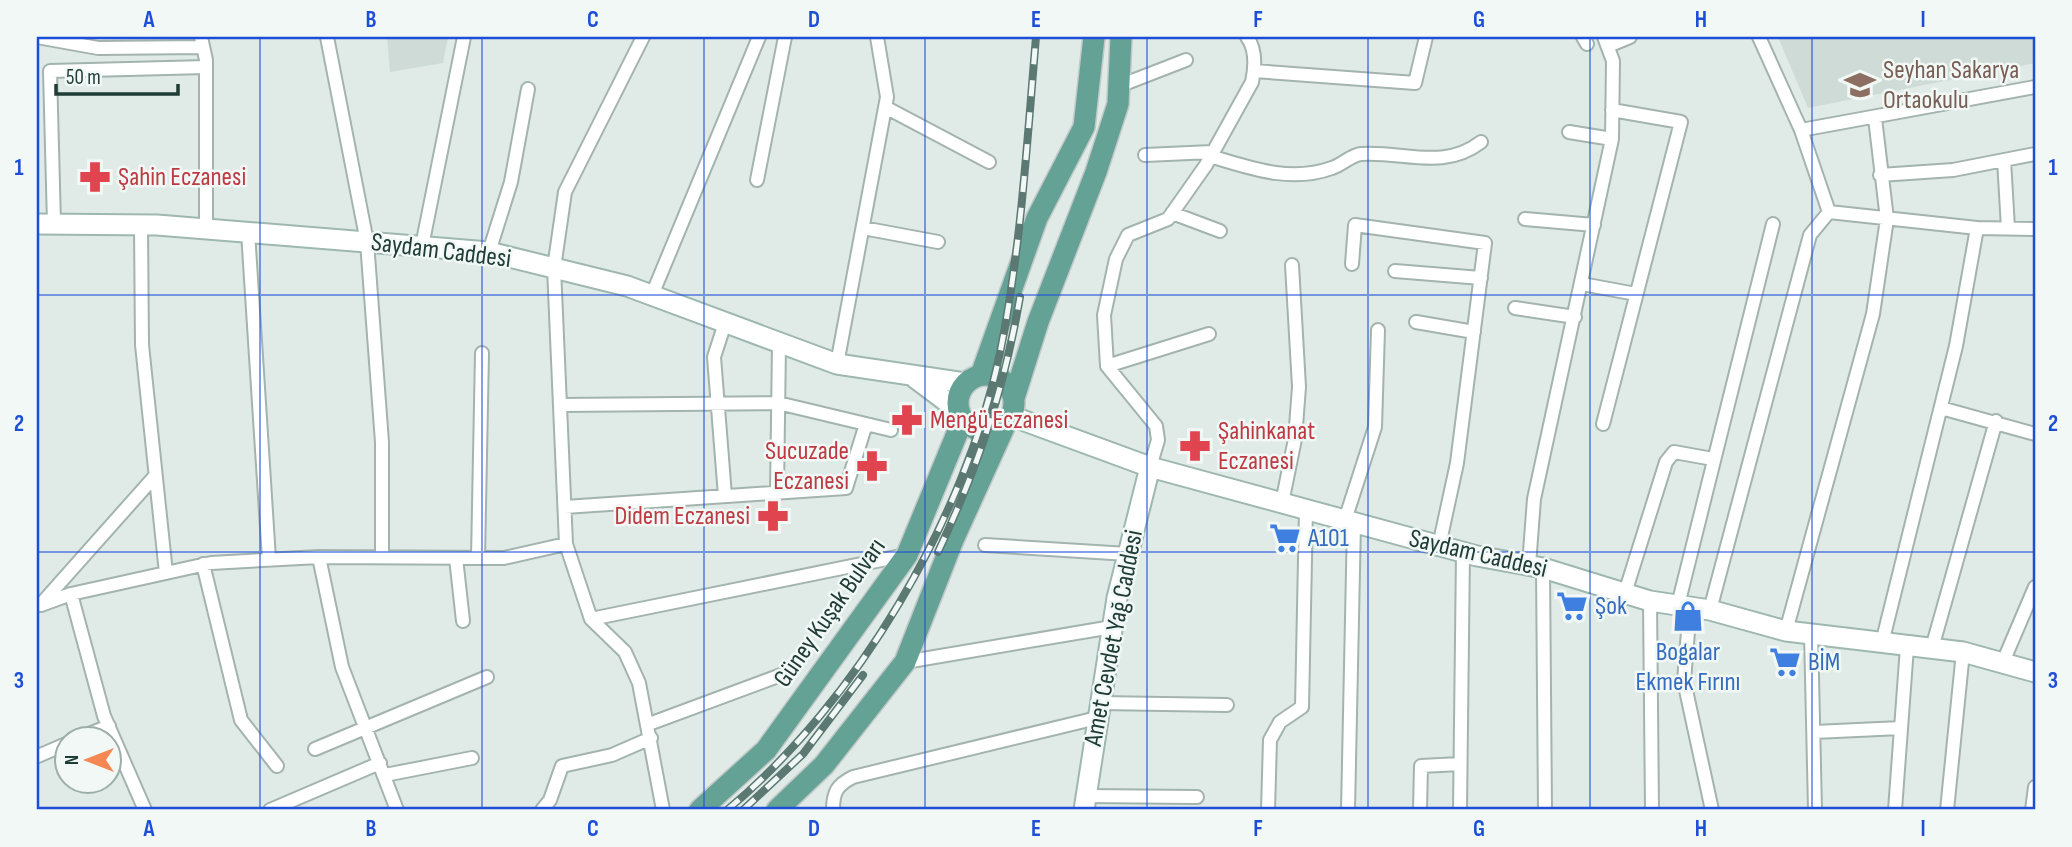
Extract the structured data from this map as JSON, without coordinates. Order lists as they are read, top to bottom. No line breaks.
{"streets":{"main road":["Saydam Caddesi","Güney Kuşak Bulvarı","Amet Cevdet Yağ Caddesi"]},"crossings":[["Saydam Caddesi","Güney Kuşak Bulvarı"],["Saydam Caddesi","Amet Cevdet Yağ Caddesi"]],"places":{"school or university":["Seyhan Sakarya Ortaokulu"],"pharmacy":["Şahin Eczanesi","Mengü Eczanesi","Şahinkanat Eczanesi","Sucuzade Eczanesi","Didem Eczanesi"],"supermarket":["A101","Şok","BİM"],"shop":["Bogalar Ekmek Fırını"]},"scale_bar":"50 m","north":"left","grid":{"columns":["A","B","C","D","E","F","G","H","I"],"rows":["1","2","3"]}}
